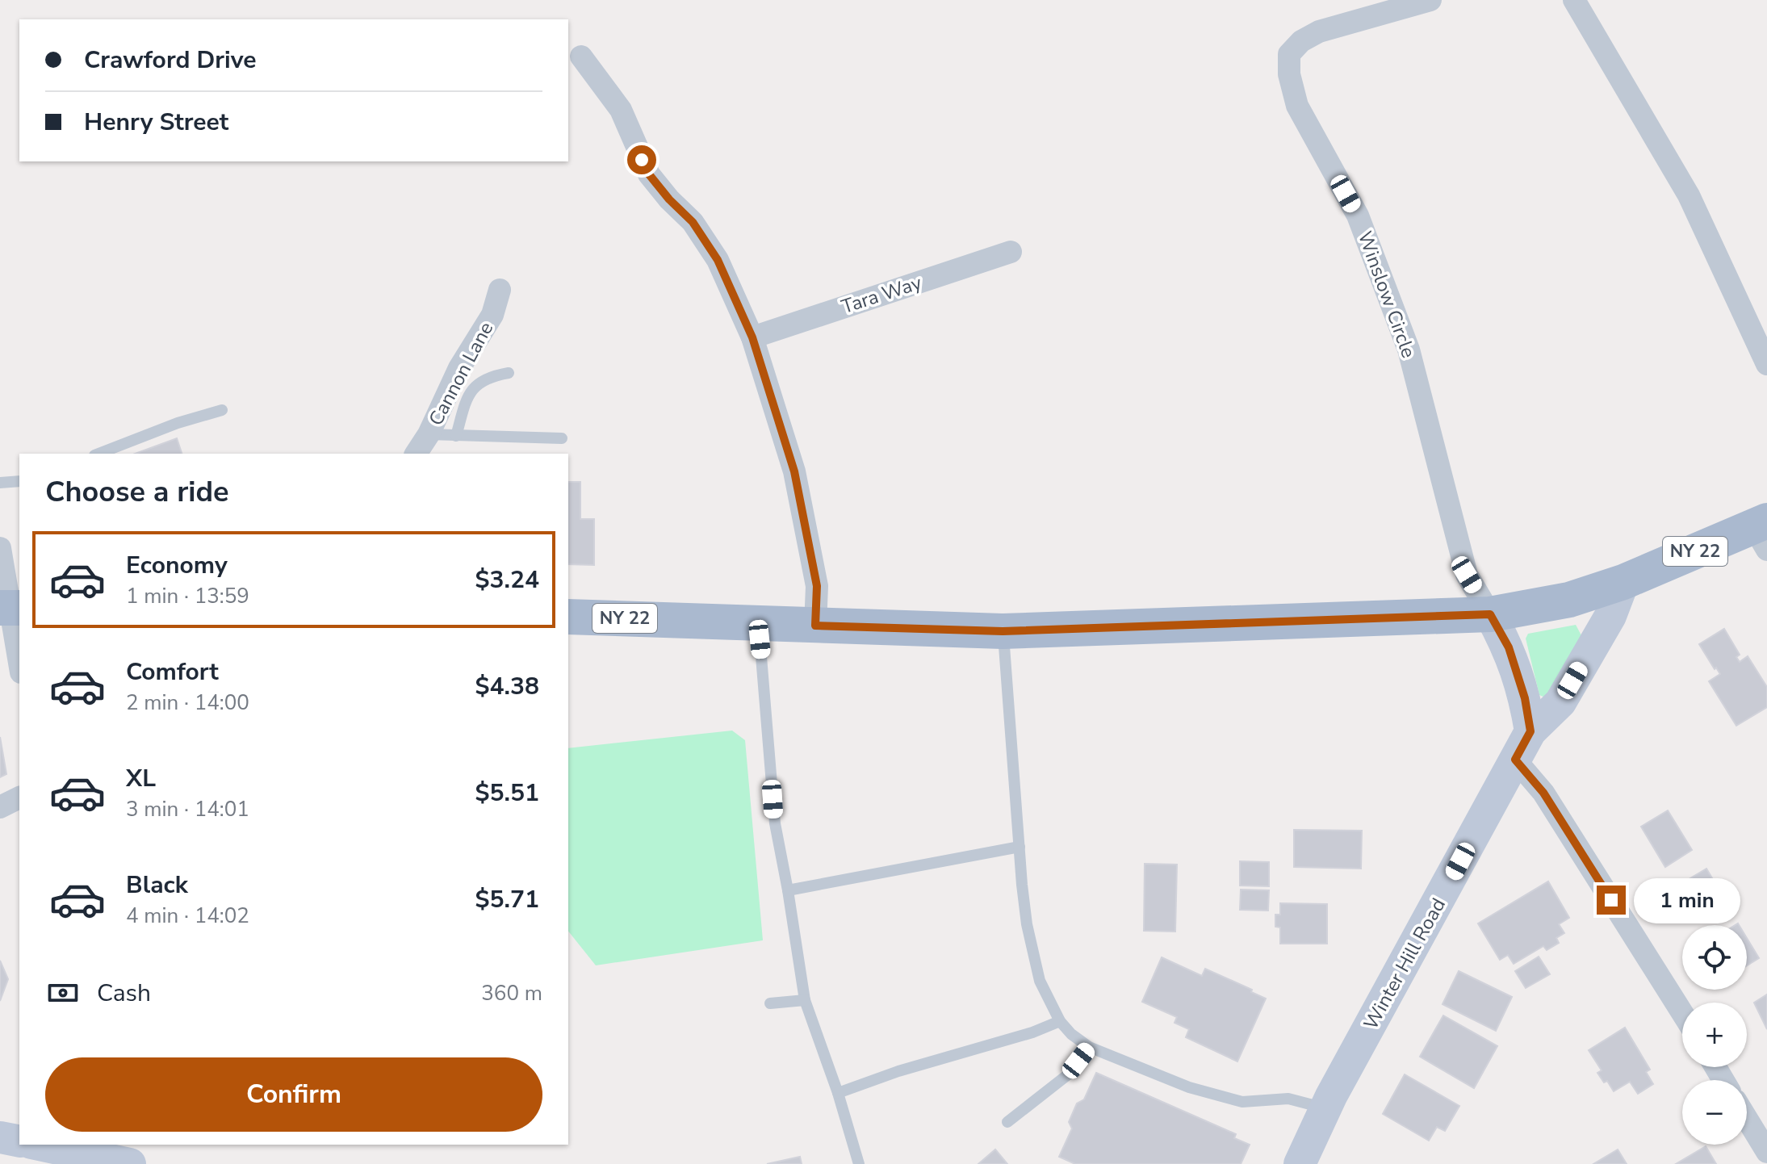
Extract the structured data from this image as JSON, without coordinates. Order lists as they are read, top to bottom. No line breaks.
{"streets":{"main road":["NY 22","Winter Hill Road"],"street":["Tara Way","Winslow Circle","Cannon Lane"]},"crossings":[["Winslow Circle","NY 22"],["NY 22","Winter Hill Road"]],"page":{"banner":["Crawford Drive","Henry Street"],"heading":"Choose a ride","list":[{"name":"Economy","note":"1 min · 13:59","value":"$3.24"},{"name":"Comfort","note":"2 min · 14:00","value":"$4.38"},{"name":"XL","note":"3 min · 14:01","value":"$5.51"},{"name":"Black","note":"4 min · 14:02","value":"$5.71"}],"bubble":"1 min","map_buttons":["+","−"],"pay":["Cash","360 m"],"buttons":"Confirm"}}
